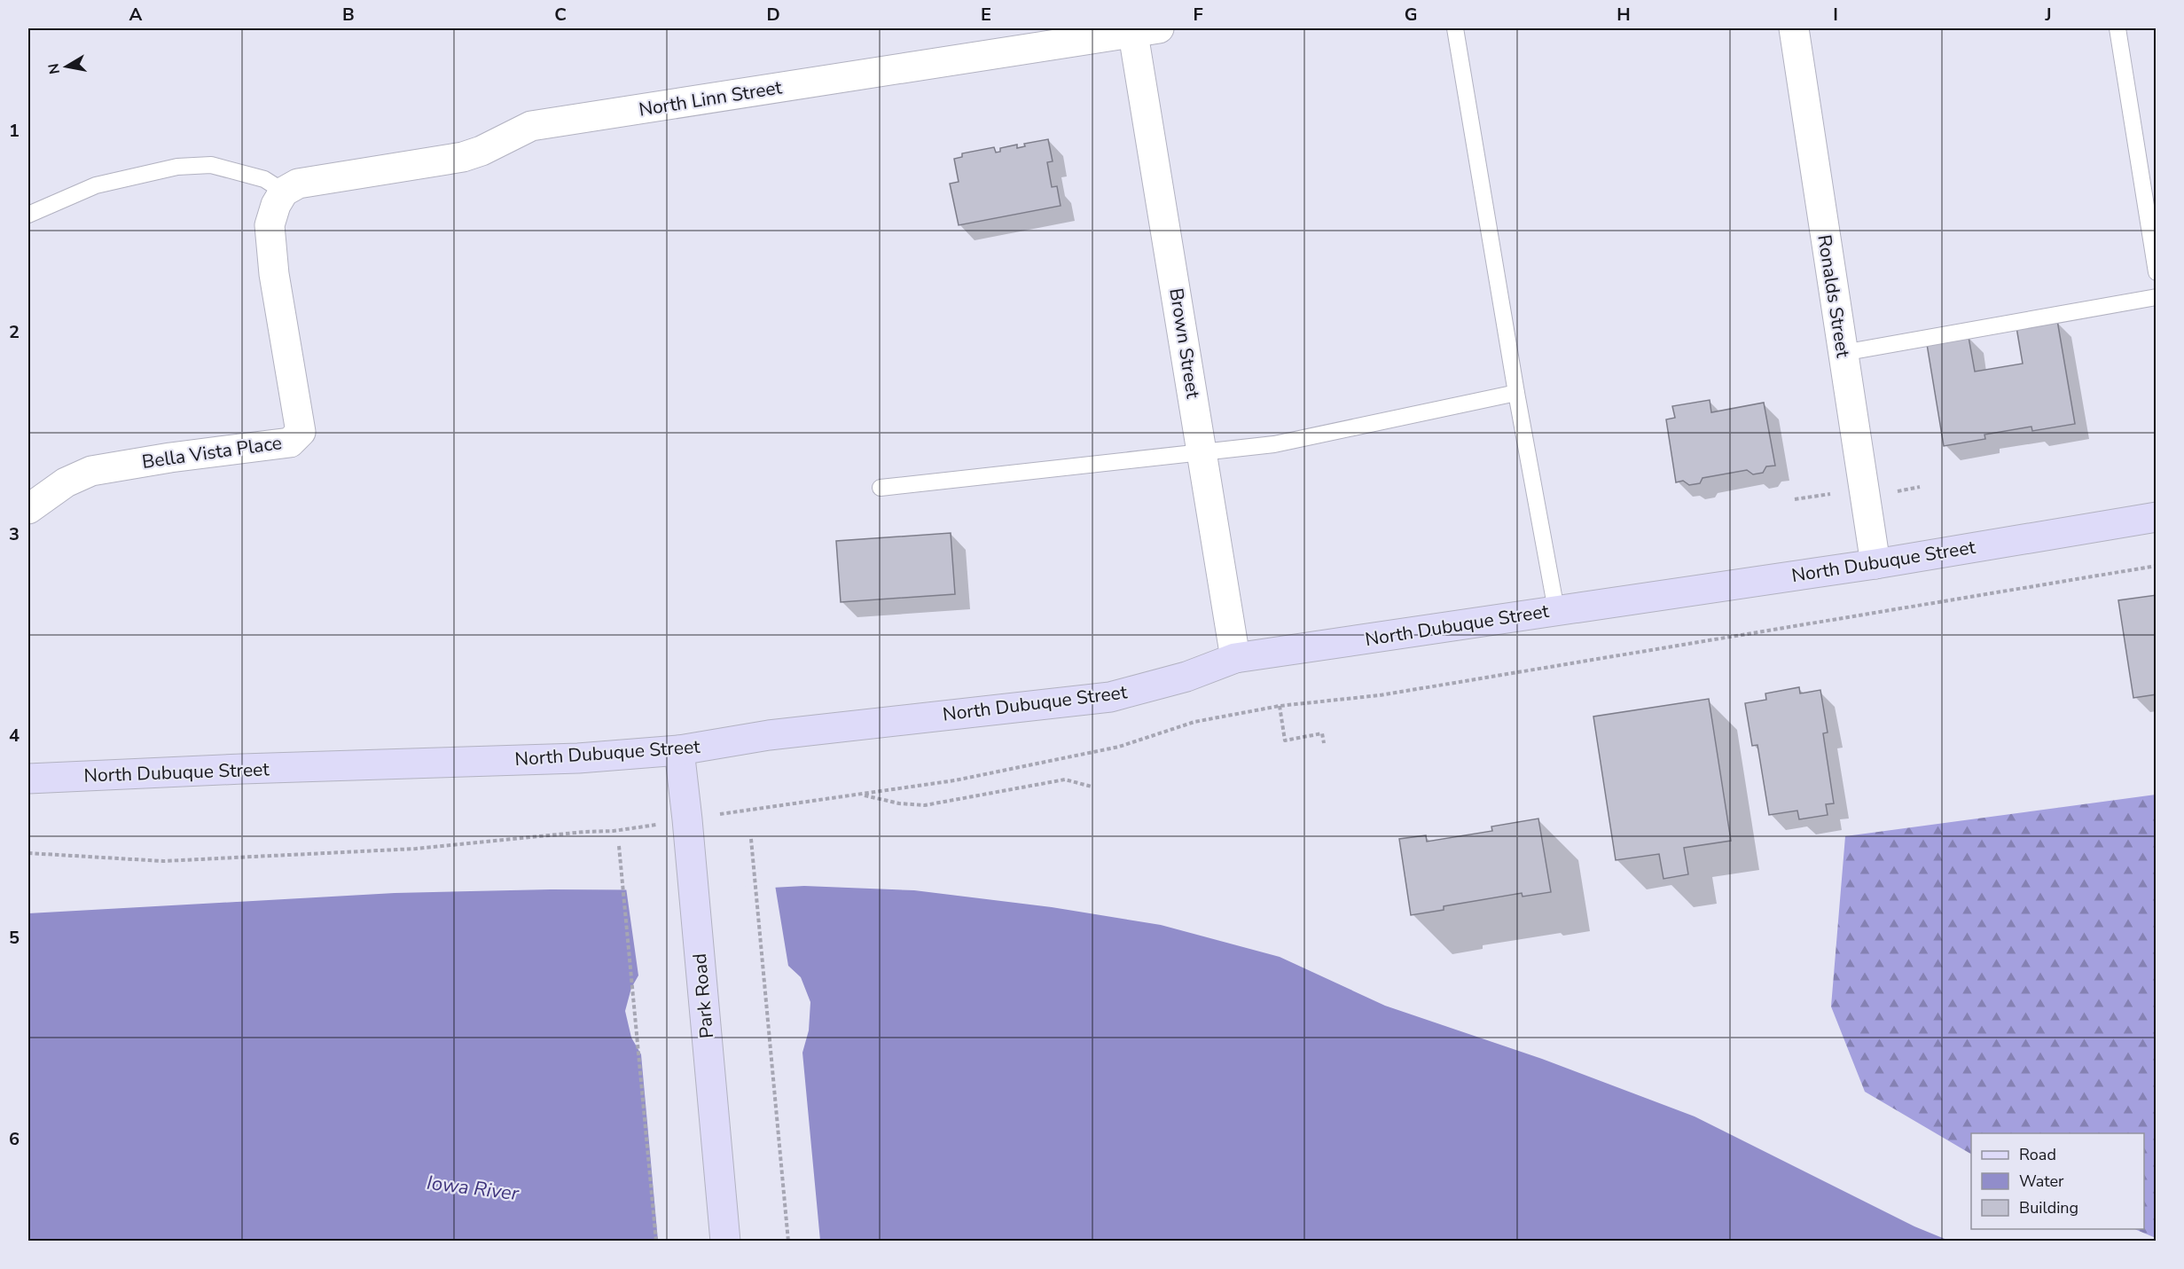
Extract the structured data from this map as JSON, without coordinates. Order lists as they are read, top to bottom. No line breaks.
{"streets":{"main road":["North Dubuque Street","Park Road"],"street":["North Linn Street","Ronalds Street","Brown Street","Bella Vista Place"]},"crossings":[["North Linn Street","Brown Street"],["North Linn Street","Bella Vista Place"],["Ronalds Street","North Dubuque Street"],["Brown Street","North Dubuque Street"],["North Dubuque Street","Park Road"]],"water":["Iowa River"],"legend":["Road","Water","Building"],"north":"left","grid":{"columns":["A","B","C","D","E","F","G","H","I","J"],"rows":["1","2","3","4","5","6"]}}
